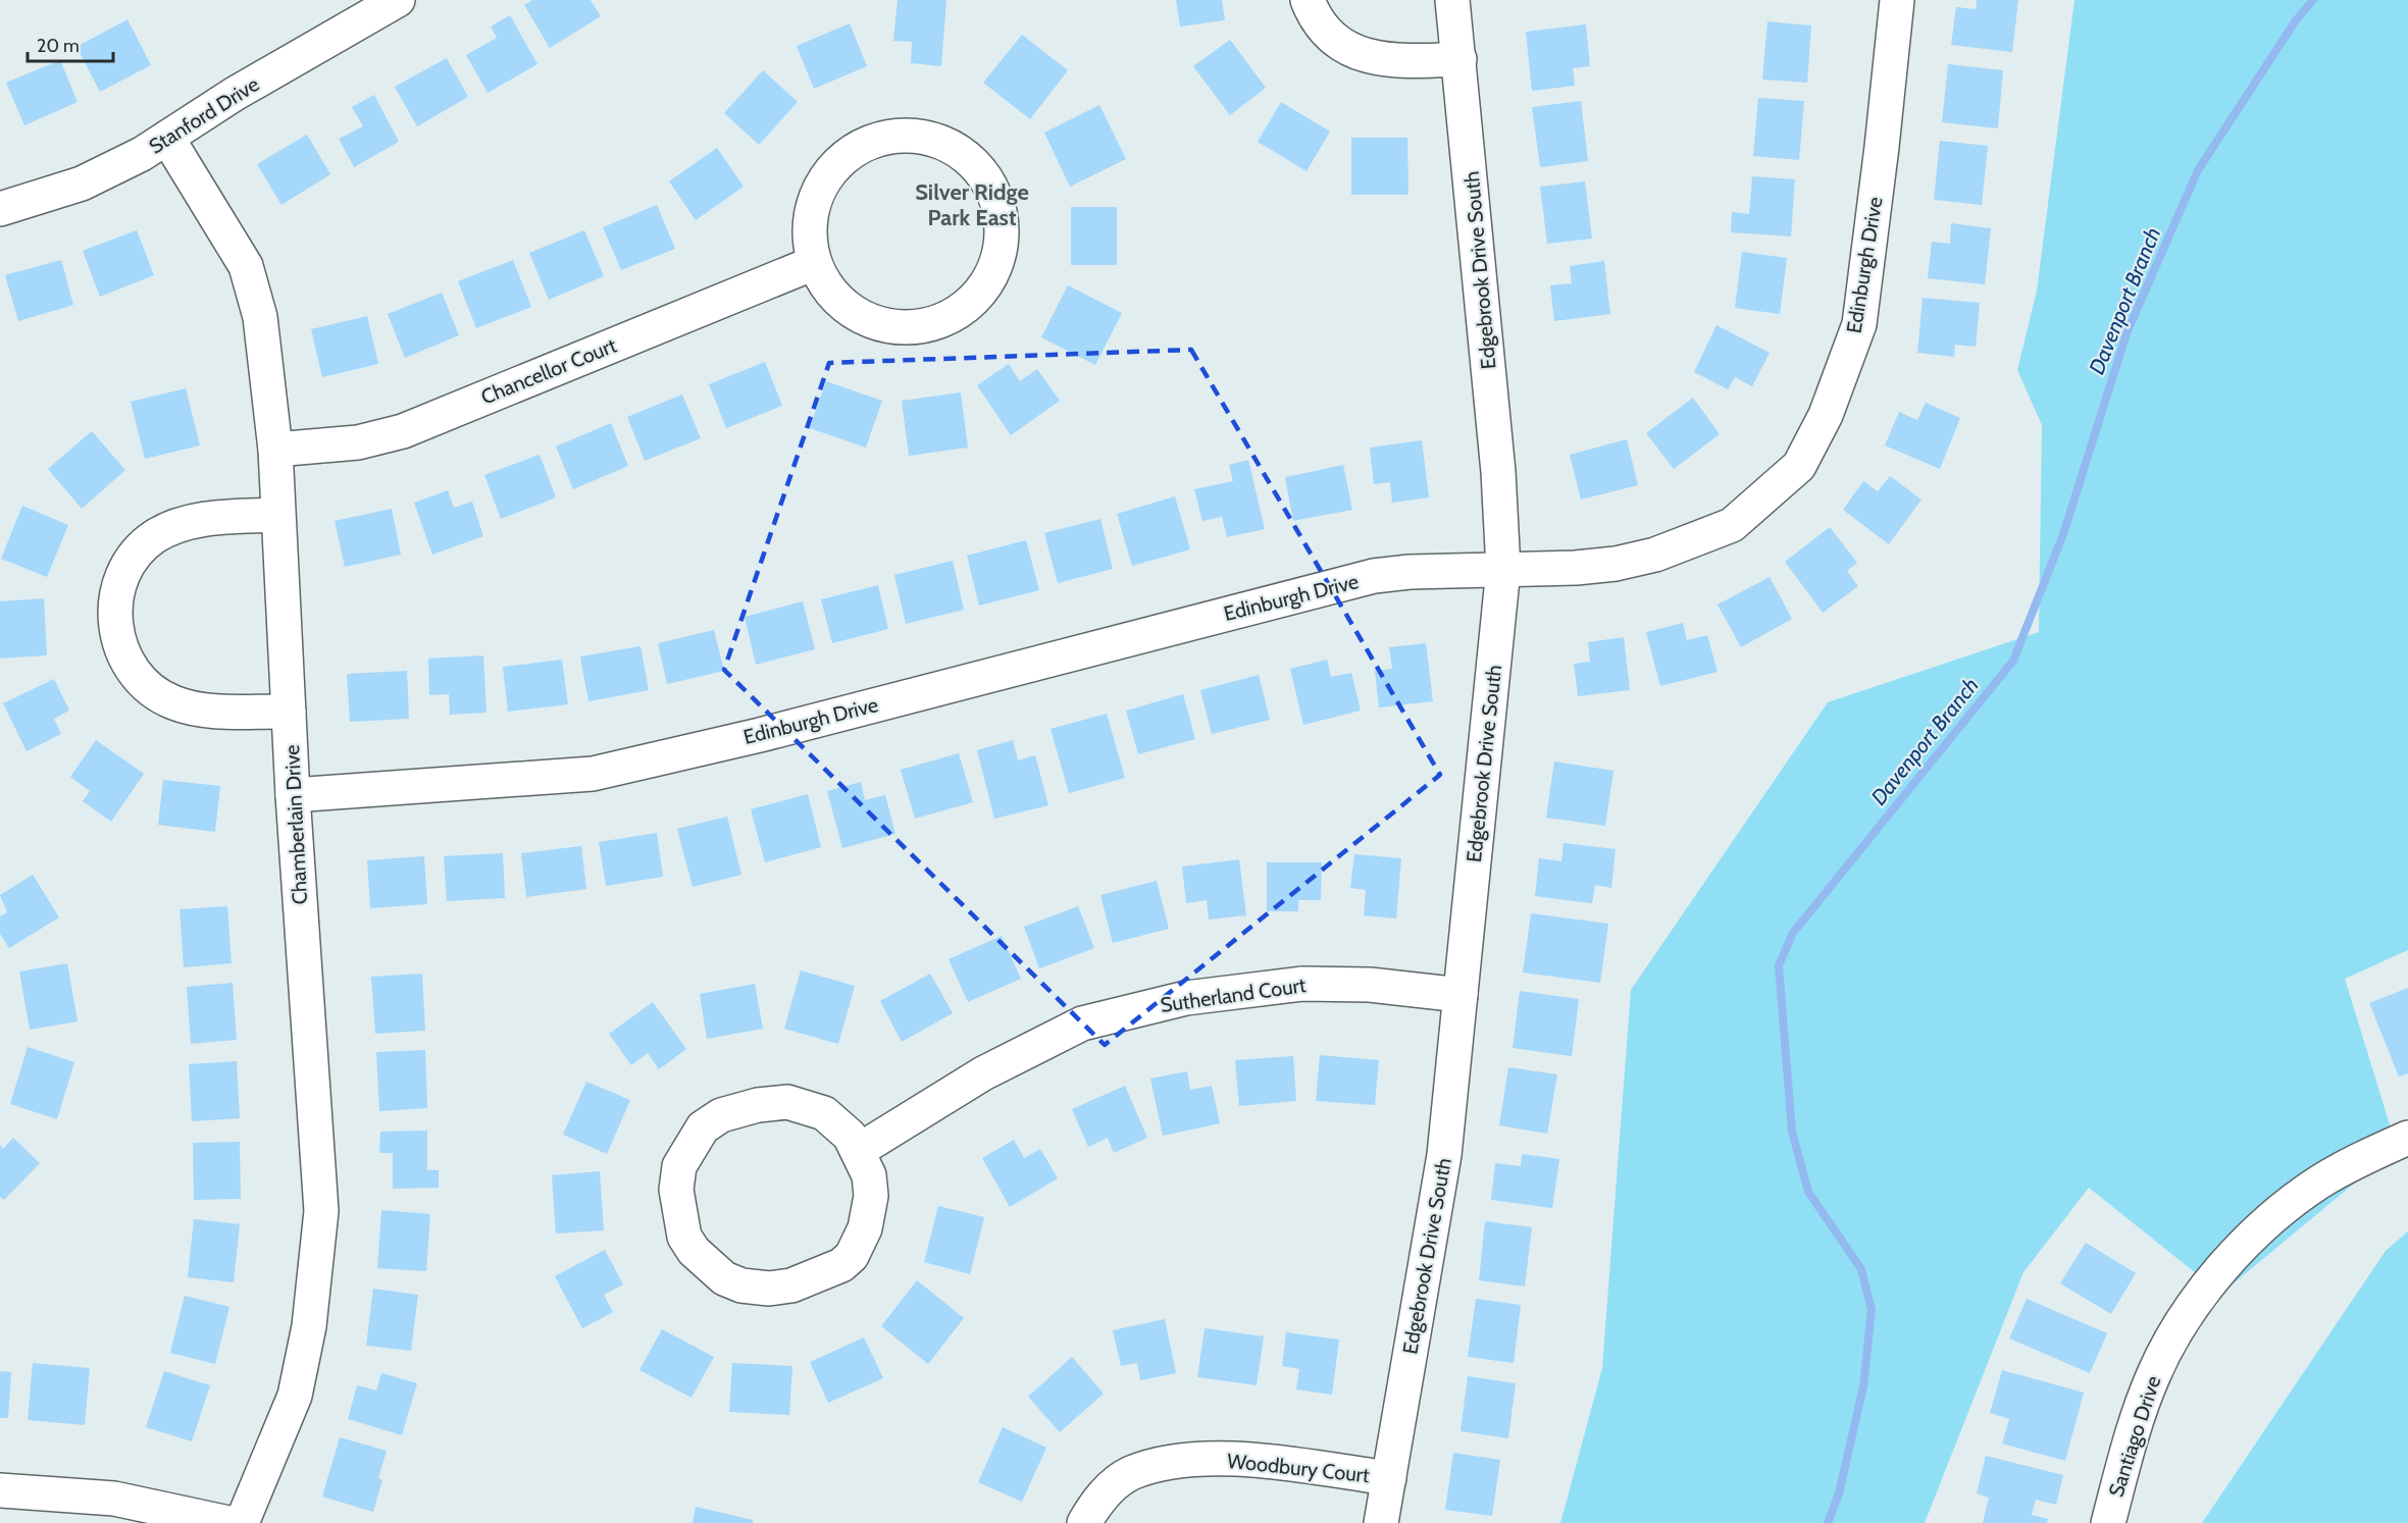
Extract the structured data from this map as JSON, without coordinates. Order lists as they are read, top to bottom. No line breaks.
{"streets":{"street":["Stanford Drive","Edinburgh Drive","Edgebrook Drive South","Chancellor Court","Chamberlain Drive","Sutherland Court","Santiago Drive","Woodbury Court"]},"crossings":[["Stanford Drive","Chamberlain Drive"],["Edinburgh Drive","Edgebrook Drive South"],["Edinburgh Drive","Chamberlain Drive"],["Edgebrook Drive South","Sutherland Court"],["Edgebrook Drive South","Woodbury Court"],["Chancellor Court","Chamberlain Drive"]],"districts":["Silver Ridge Park East"],"water":["Davenport Branch"],"scale_bar":"20 m"}
